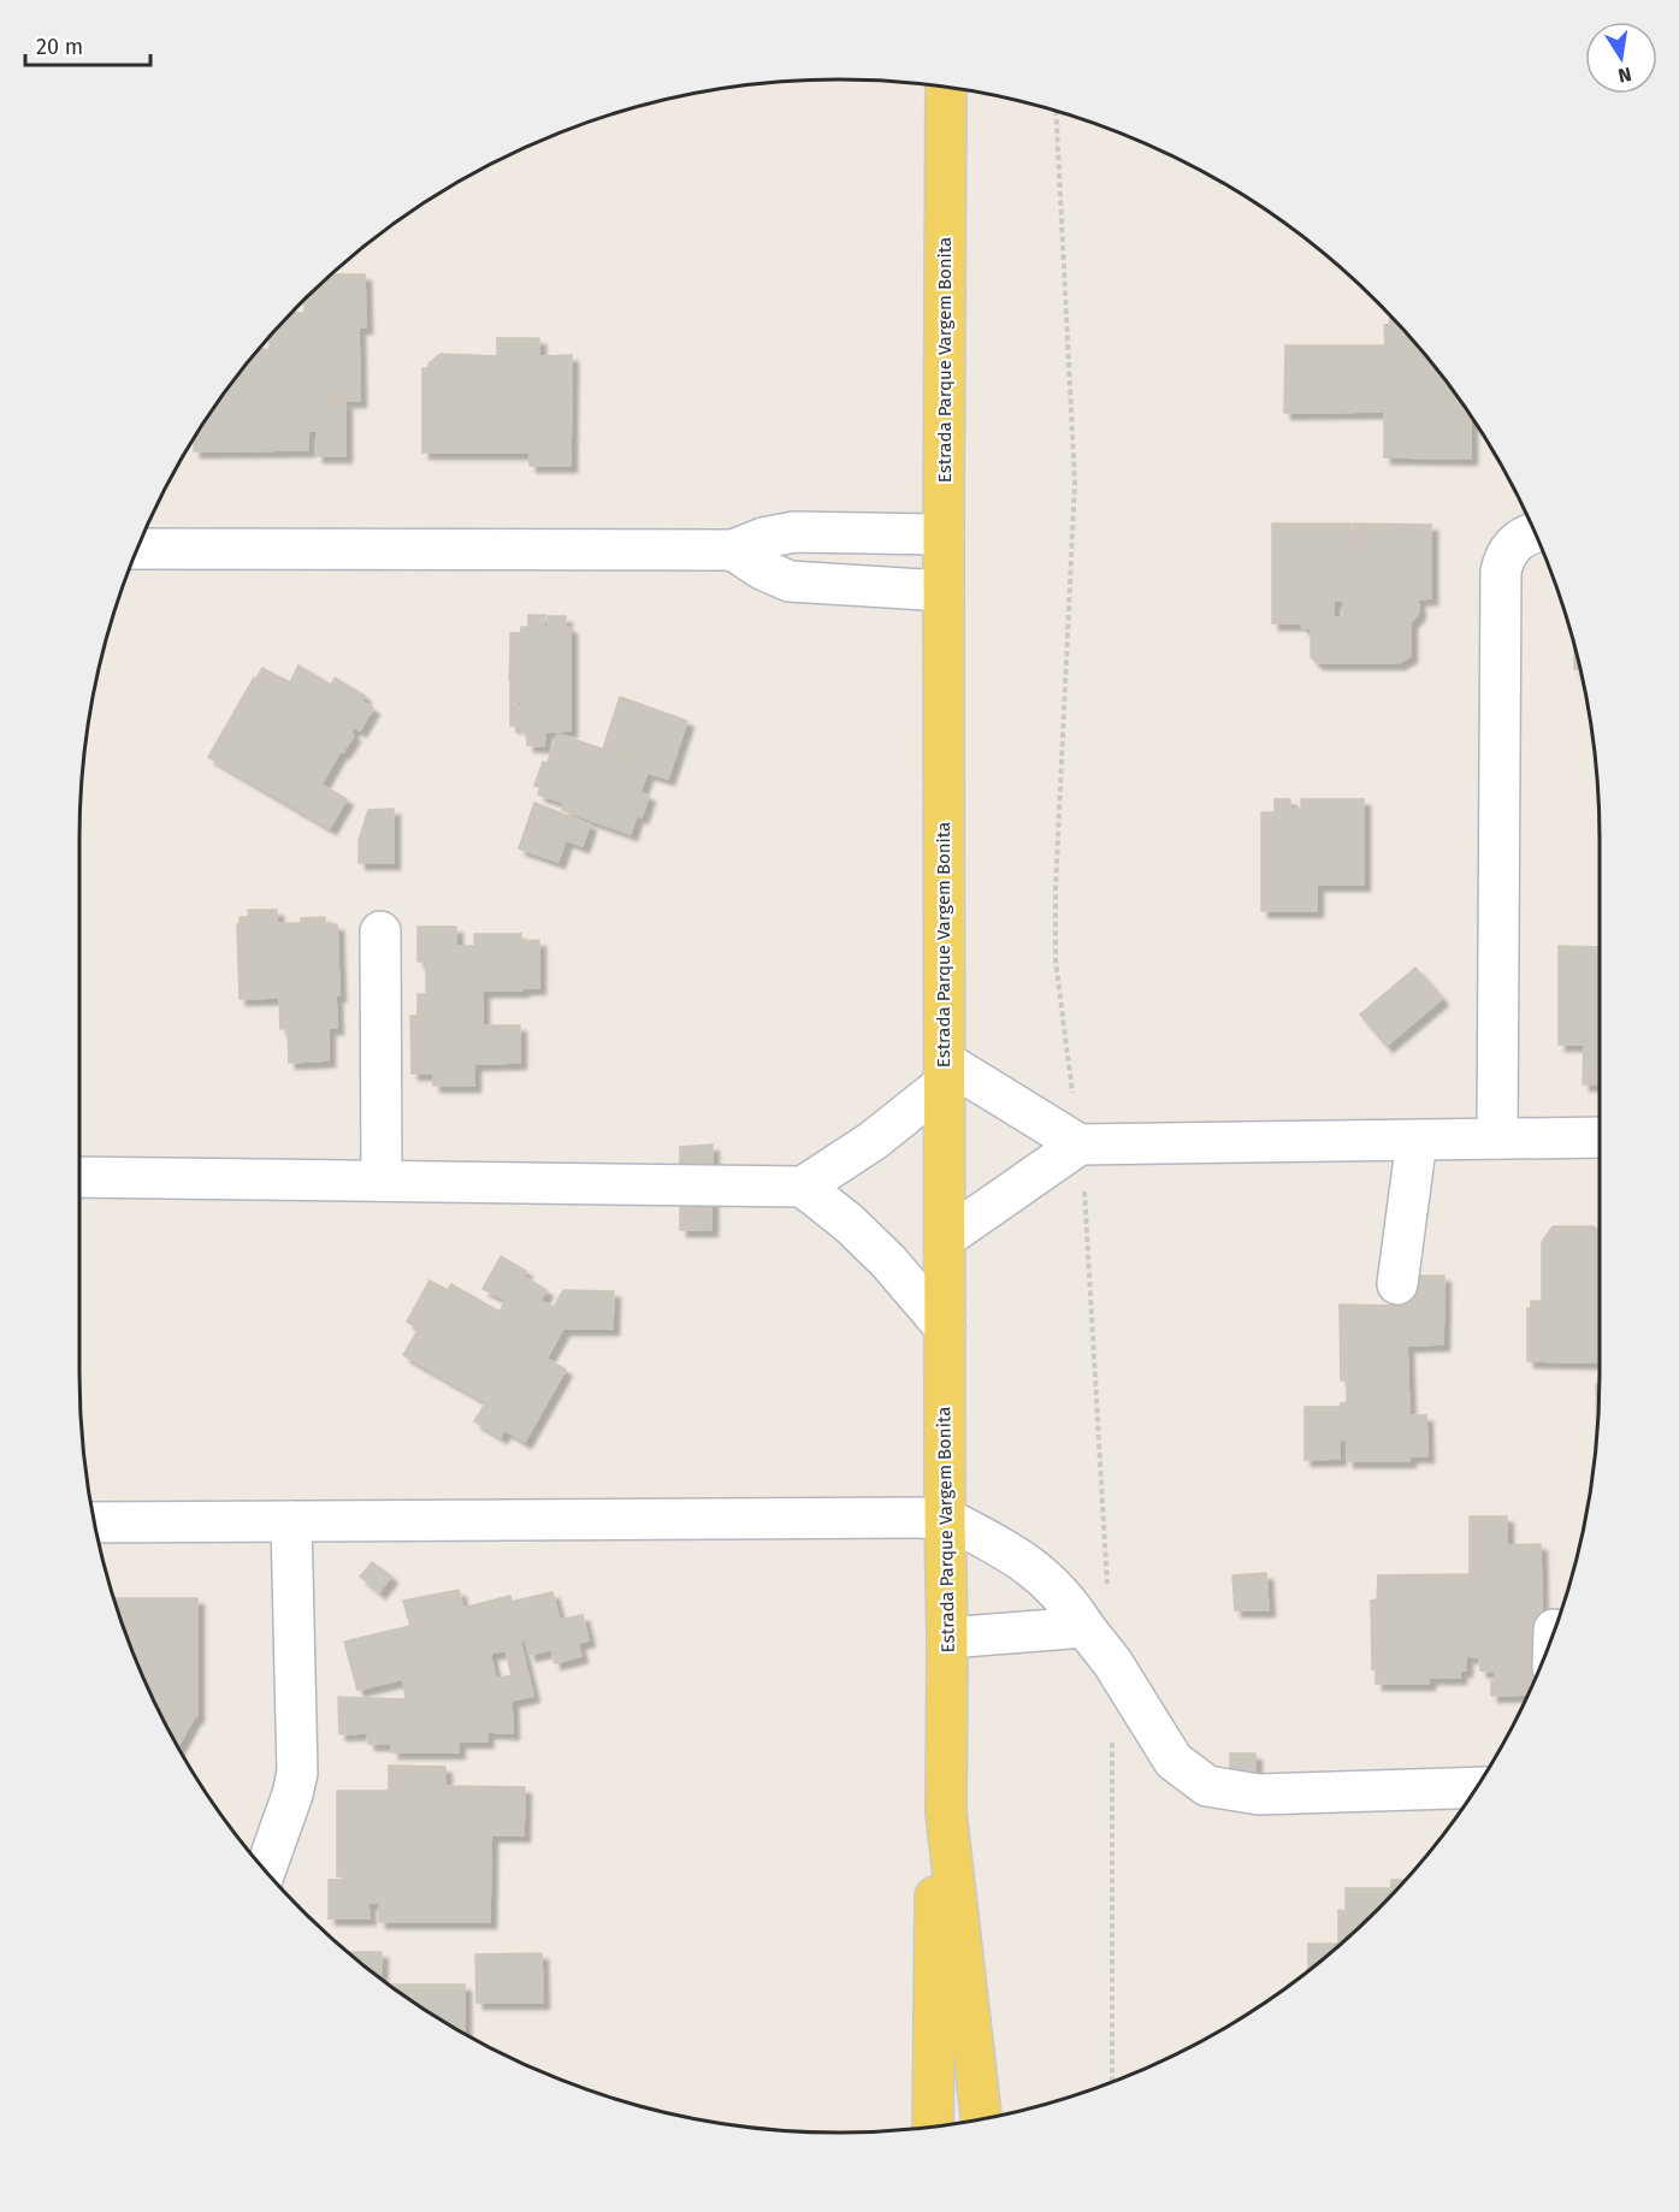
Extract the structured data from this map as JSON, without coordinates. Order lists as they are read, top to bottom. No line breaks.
{"streets":{"main road":["Estrada Parque Vargem Bonita"]},"scale_bar":"20 m","north":"bottom"}
